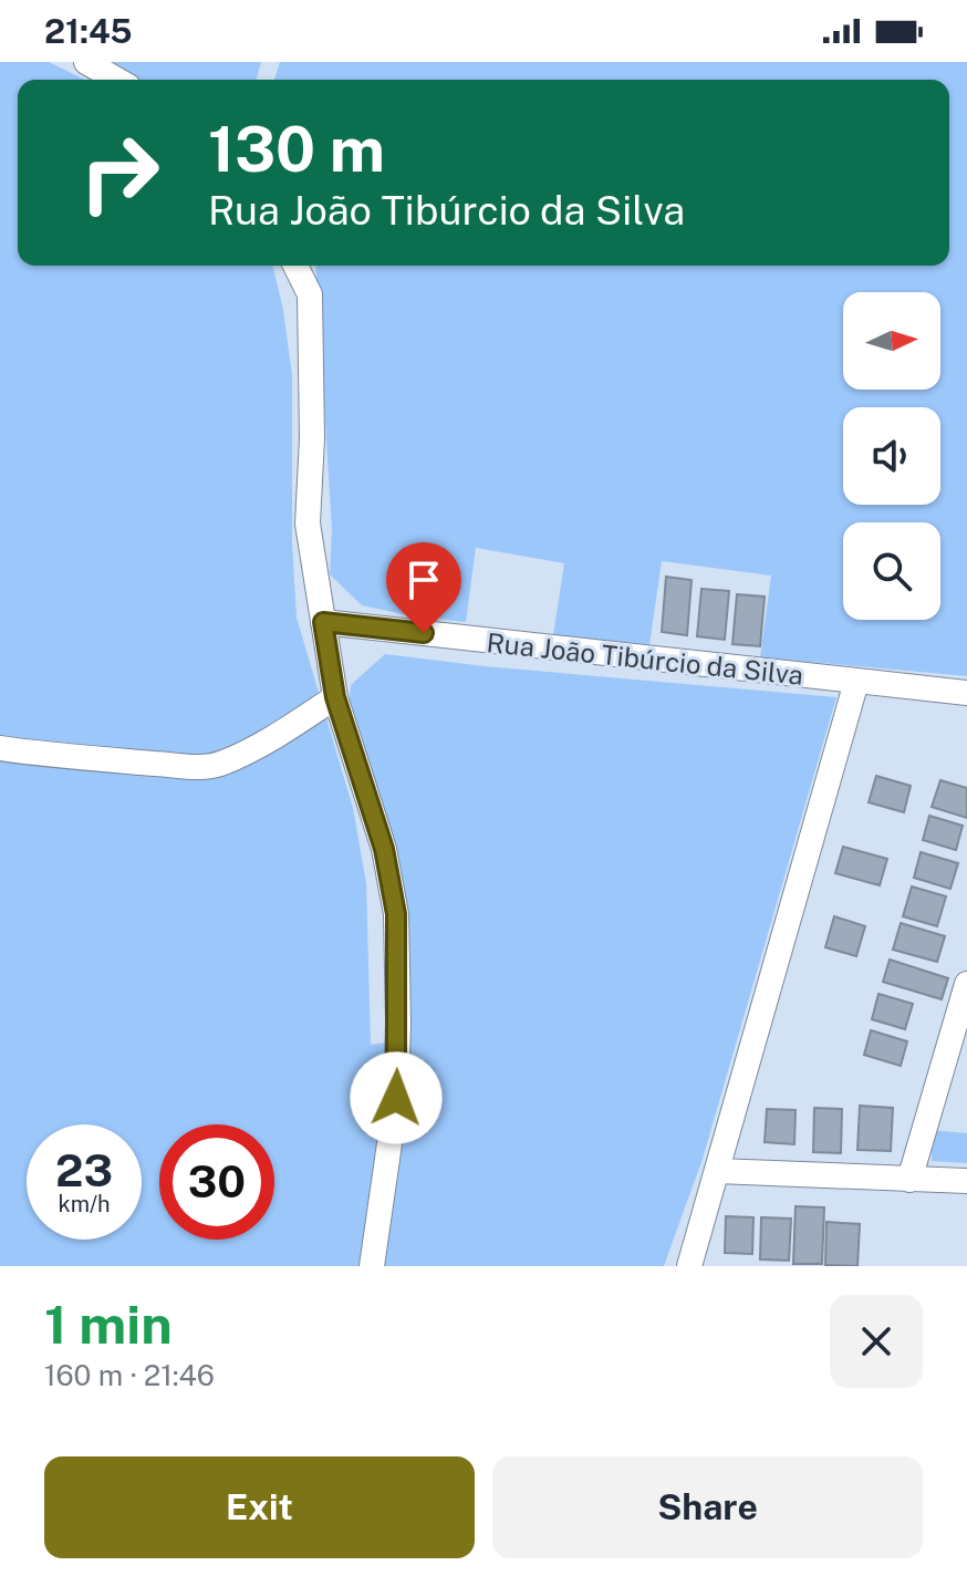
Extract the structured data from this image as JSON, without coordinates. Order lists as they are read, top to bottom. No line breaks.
{"streets":{"street":["Rua João Tibúrcio da Silva"]},"north":"right","page":{"status":"21:45","turn":["130 m","Rua João Tibúrcio da Silva"],"speed":"23 km/h","limit":"30","heading":["1 min","160 m · 21:46"],"buttons":["Exit","Share"]}}
